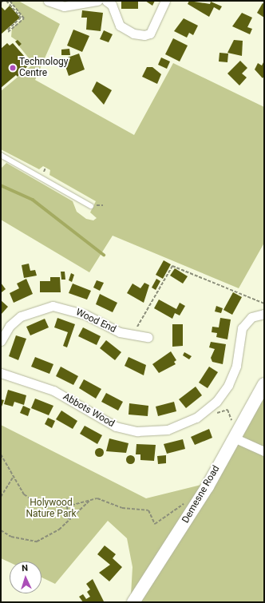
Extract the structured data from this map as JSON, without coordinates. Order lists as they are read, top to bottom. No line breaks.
{"streets":{"street":["Wood End","Abbots Wood","Demesne Road"]},"parks":["Holywood Nature Park"],"places":["Technology Centre"],"north":"top"}
